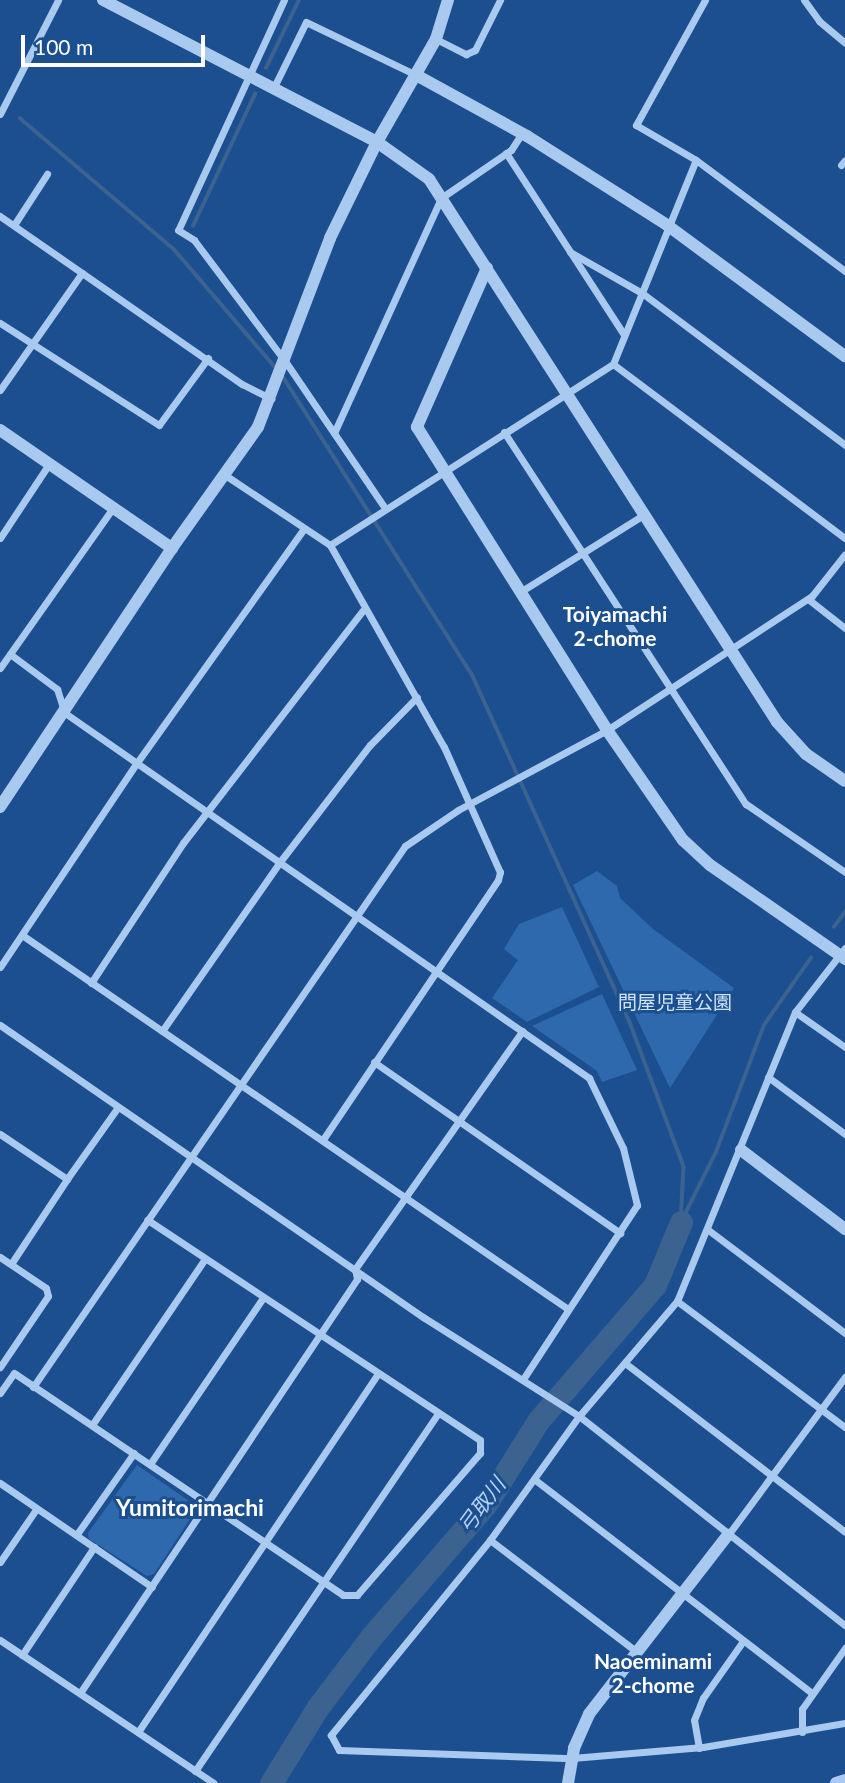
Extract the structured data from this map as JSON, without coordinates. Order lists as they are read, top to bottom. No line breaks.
{"districts":["Toiyamachi 2-chome","Yumitorimachi","Naoeminami 2-chome"],"water":["弓取川"],"parks":["問屋児童公園"],"scale_bar":"100 m"}
